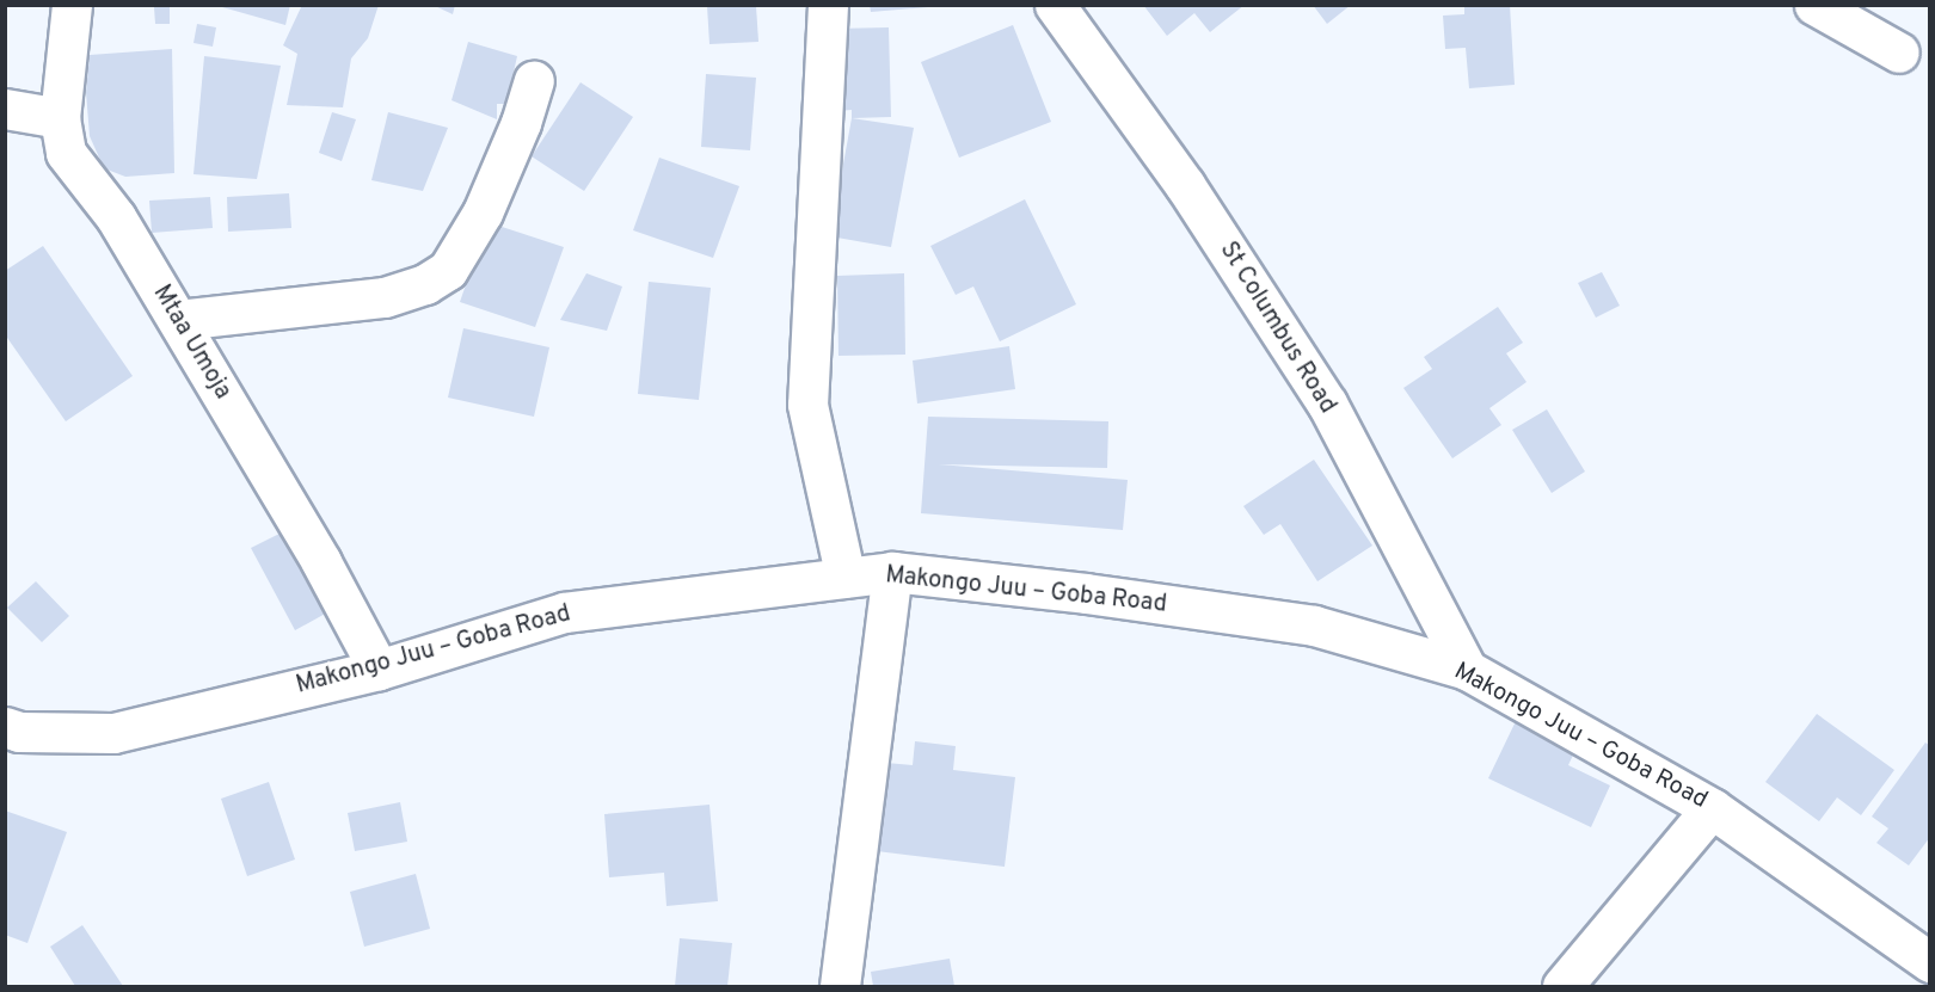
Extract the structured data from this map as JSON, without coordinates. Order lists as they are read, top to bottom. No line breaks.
{"streets":{"street":["St Columbus Road","Mtaa Umoja","Makongo Juu – Goba Road"]},"crossings":[["St Columbus Road","Makongo Juu – Goba Road"],["Mtaa Umoja","Makongo Juu – Goba Road"]]}
